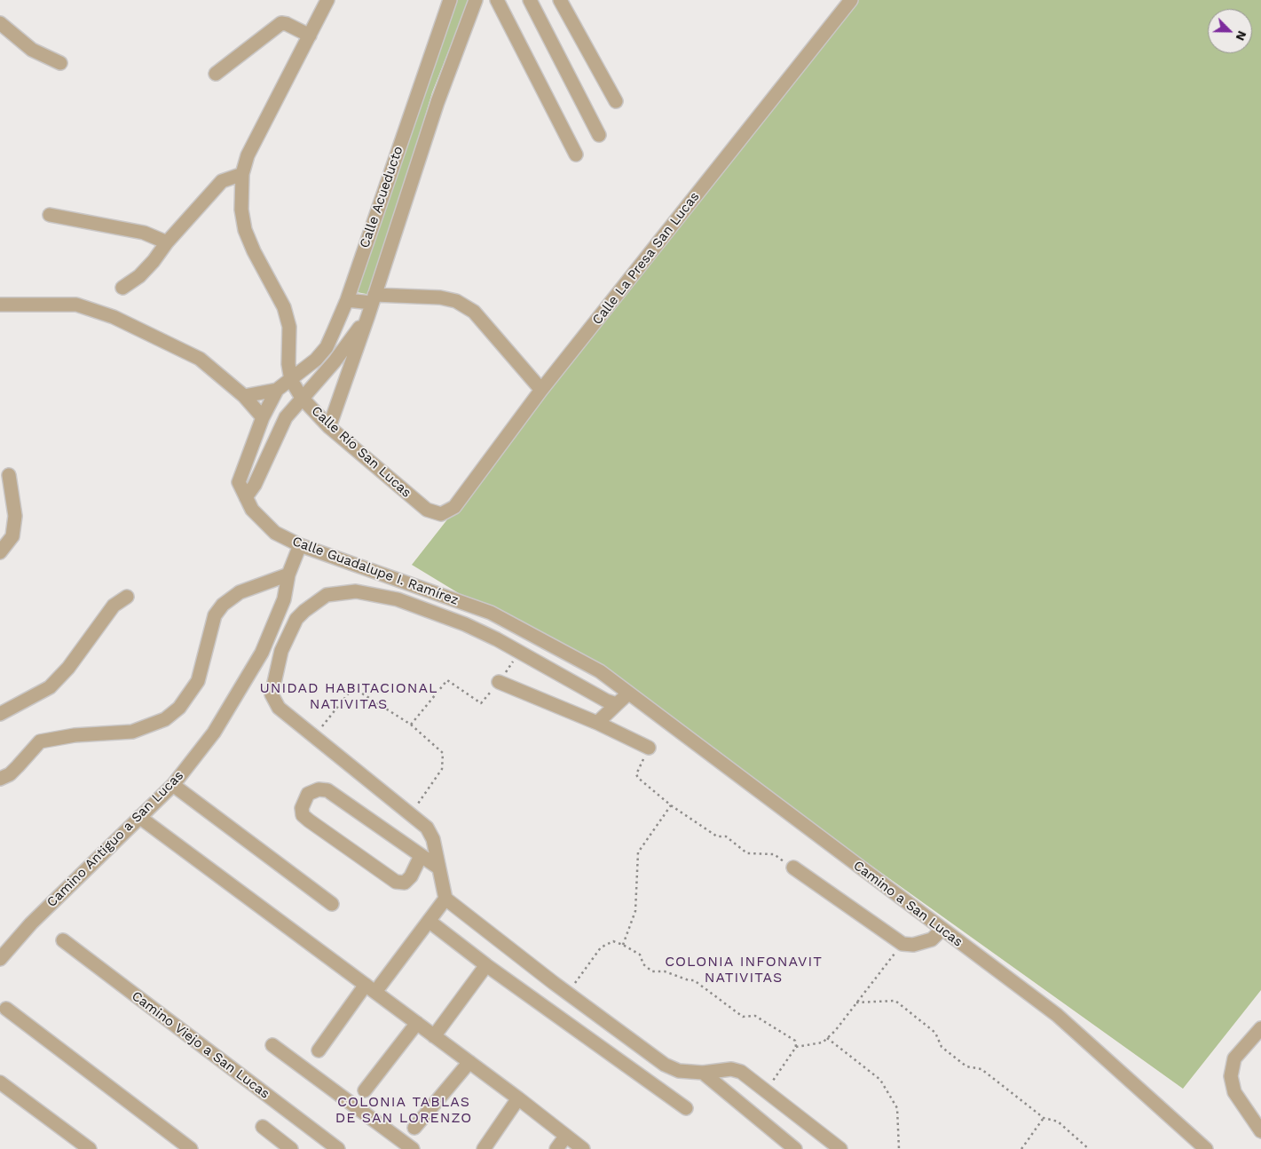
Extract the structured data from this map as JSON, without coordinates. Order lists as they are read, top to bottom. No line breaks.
{"streets":{"street":["Calle Acueducto","Calle La Presa San Lucas","Calle Río San Lucas","Calle Guadalupe I. Ramírez","Camino Antiguo a San Lucas","Camino a San Lucas","Camino Viejo a San Lucas"]},"crossings":[["Calle Acueducto","Calle Río San Lucas"],["Calle Acueducto","Calle Guadalupe I. Ramírez"],["Calle La Presa San Lucas","Calle Río San Lucas"],["Calle Río San Lucas","Calle Guadalupe I. Ramírez"],["Calle Guadalupe I. Ramírez","Camino Antiguo a San Lucas"],["Calle Guadalupe I. Ramírez","Camino a San Lucas"]],"districts":["UNIDAD HABITACIONAL NATIVITAS","COLONIA INFONAVIT NATIVITAS","COLONIA TABLAS DE SAN LORENZO"],"north":"bottom right"}
